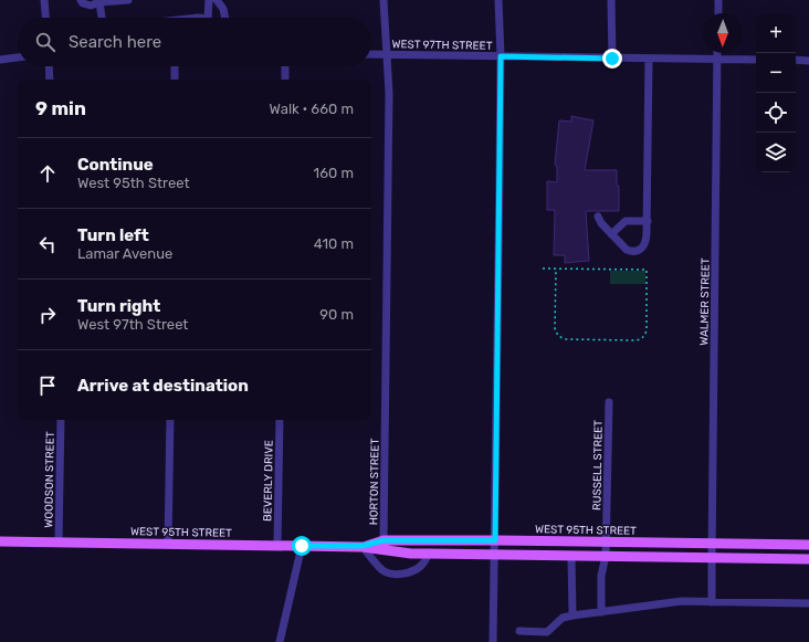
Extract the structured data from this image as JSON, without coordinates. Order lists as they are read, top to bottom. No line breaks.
{"streets":{"main road":["WEST 95TH STREET"],"street":["WEST 97TH STREET","WALMER STREET","RUSSELL STREET","WOODSON STREET","BEVERLY DRIVE","HORTON STREET"]},"crossings":[["WEST 97TH STREET","WALMER STREET"],["WEST 97TH STREET","HORTON STREET"],["WALMER STREET","WEST 95TH STREET"],["RUSSELL STREET","WEST 95TH STREET"],["WOODSON STREET","WEST 95TH STREET"],["BEVERLY DRIVE","WEST 95TH STREET"],["HORTON STREET","WEST 95TH STREET"]],"north":"bottom","page":{"map_buttons":["+","−"],"search":"Search here","heading":["9 min","Walk · 660 m"],"list":[["Continue","West 95th Street","160 m"],["Turn left","Lamar Avenue","410 m"],["Turn right","West 97th Street","90 m"],"Arrive at destination"]}}
